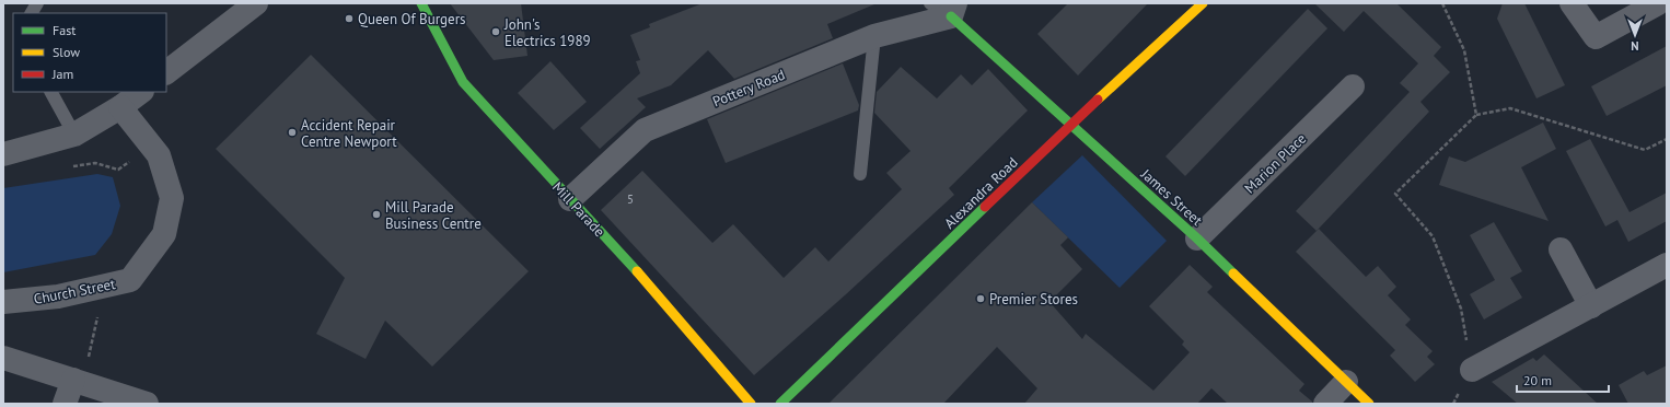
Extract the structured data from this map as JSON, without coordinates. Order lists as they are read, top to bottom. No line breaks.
{"streets":{"street":["Pottery Road","Marion Place","Alexandra Road","James Street","Mill Parade","Church Street"]},"crossings":[["Pottery Road","James Street"],["Pottery Road","Mill Parade"],["Marion Place","James Street"],["Alexandra Road","James Street"]],"places":["Queen Of Burgers","John's Electrics 1989","Accident Repair Centre Newport","Mill Parade Business Centre","Premier Stores"],"house_numbers":["5"],"legend":["Fast","Slow","Jam"],"scale_bar":"20 m","north":"bottom"}
